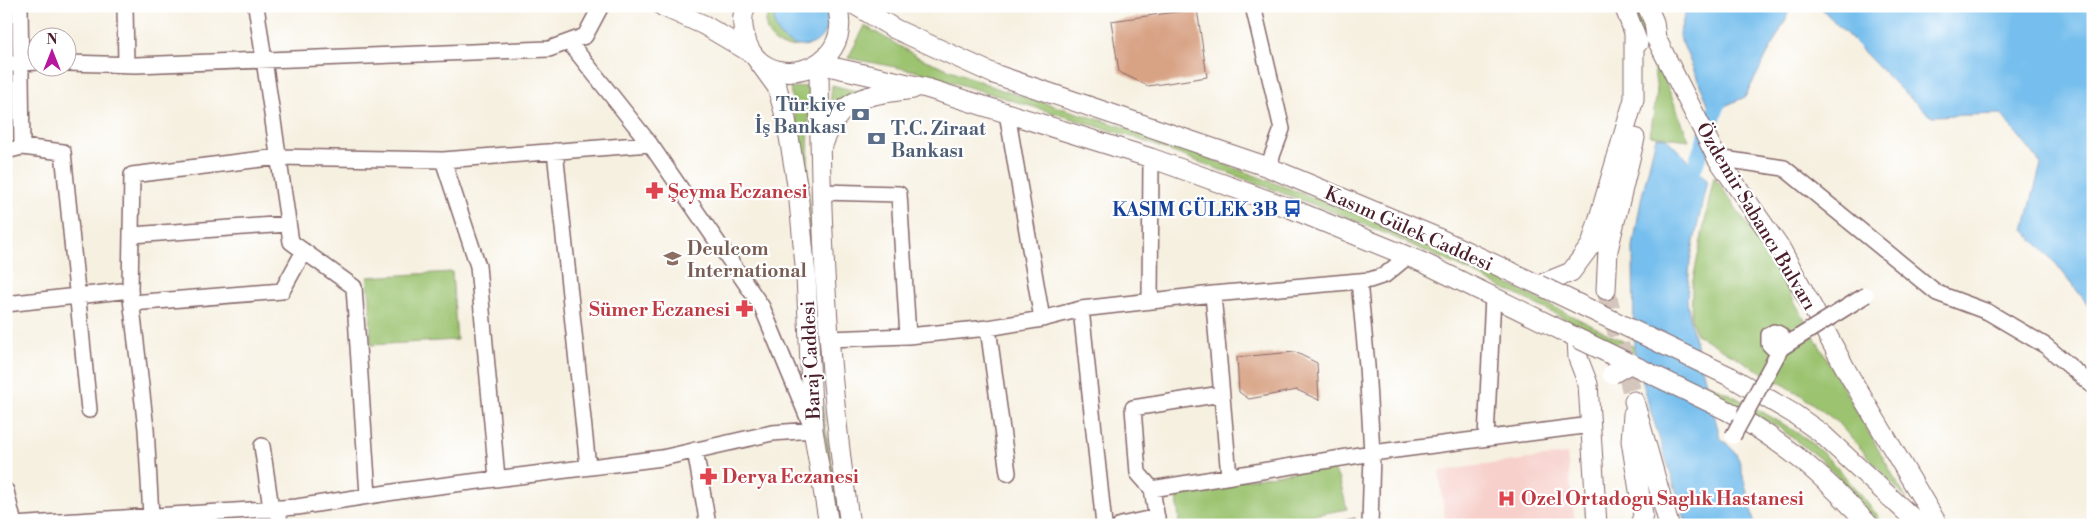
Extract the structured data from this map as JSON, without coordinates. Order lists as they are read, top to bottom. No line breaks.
{"streets":{"main road":["Özdemir Sabancı Bulvarı","Kasım Gülek Caddesi","Baraj Caddesi"]},"crossings":[["Kasım Gülek Caddesi","Baraj Caddesi"]],"places":{"bank":["Türkiye İş Bankası","T.C. Ziraat Bankası"],"pharmacy":["Şeyma Eczanesi","Sümer Eczanesi","Derya Eczanesi"],"bus stop":["KASIM GÜLEK 3B"],"school or university":["Deulcom International"],"hospital":["Ozel Ortadogu Saglık Hastanesi"]},"north":"top"}
